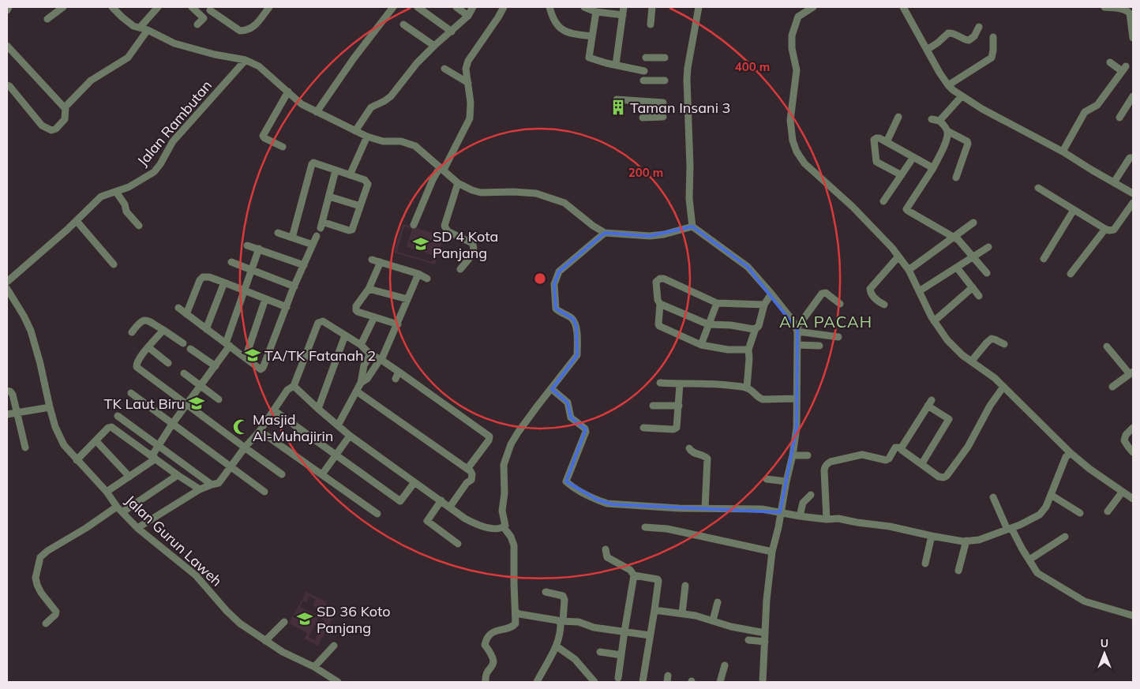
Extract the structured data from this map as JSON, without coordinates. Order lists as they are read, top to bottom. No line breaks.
{"streets":{"street":["Jalan Rambutan","Jalan Gurun Laweh"]},"districts":["AIA PACAH"],"places":{"building":["Taman Insani 3"],"school or university":["SD 4 Kota Panjang","TA/TK Fatanah 2","TK Laut Biru","SD 36 Koto Panjang"],"mosque":["Masjid Al-Muhajirin"]},"north":"top","rings":["400 m","200 m"]}
